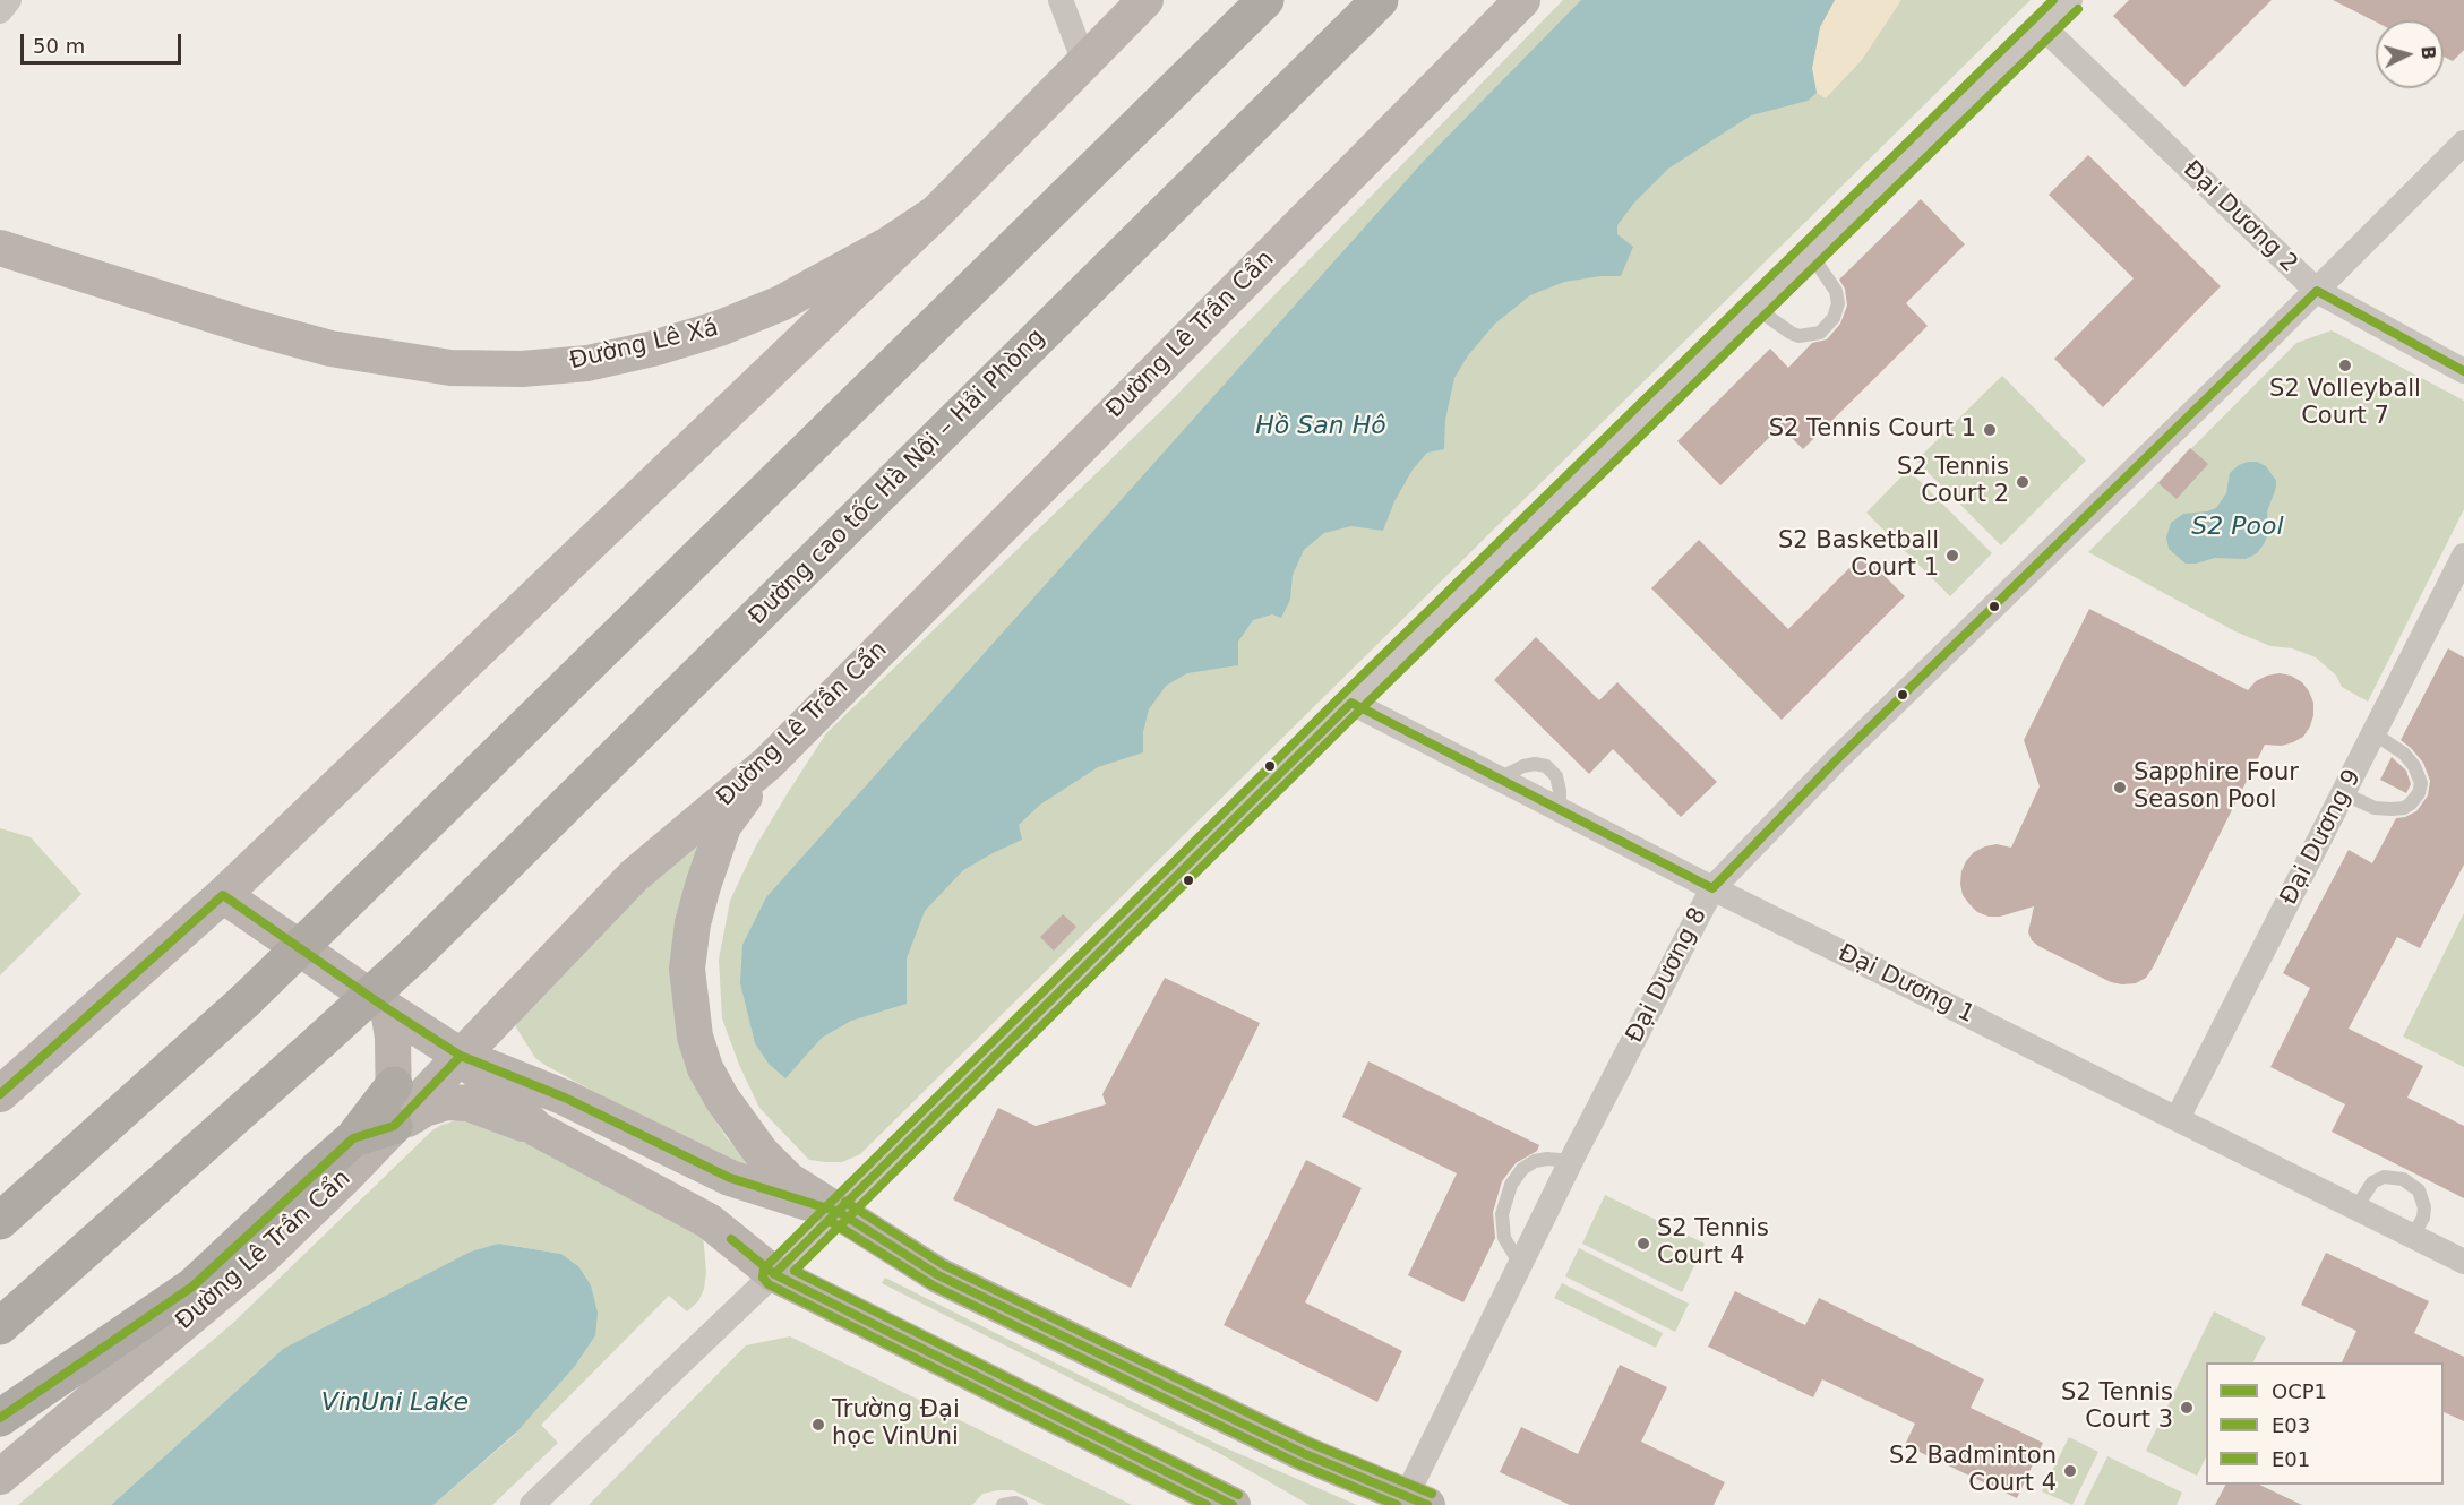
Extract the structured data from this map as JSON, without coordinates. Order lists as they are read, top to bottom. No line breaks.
{"streets":{"highway":["Đường cao tốc Hà Nội – Hải Phòng"],"main road":["Đường Lê Trần Cẩn","Đường Lê Xá"],"street":["Đại Dương 2","Đại Dương 9","Đại Dương 8","Đại Dương 1"]},"crossings":[["Đại Dương 2","Đại Dương 8"],["Đại Dương 9","Đại Dương 1"],["Đại Dương 8","Đại Dương 1"]],"water":["Hồ San Hô","S2 Pool","VinUni Lake"],"places":["S2 Volleyball Court 7","S2 Tennis Court 1","S2 Tennis Court 2","S2 Basketball Court 1","Sapphire Four Season Pool","S2 Tennis Court 4","S2 Tennis Court 3","Trường Đại học VinUni","S2 Badminton Court 4"],"lines":["transit line E01","transit line E03","transit line OCP1"],"legend":["OCP1","E03","E01"],"scale_bar":"50 m","north":"right"}
